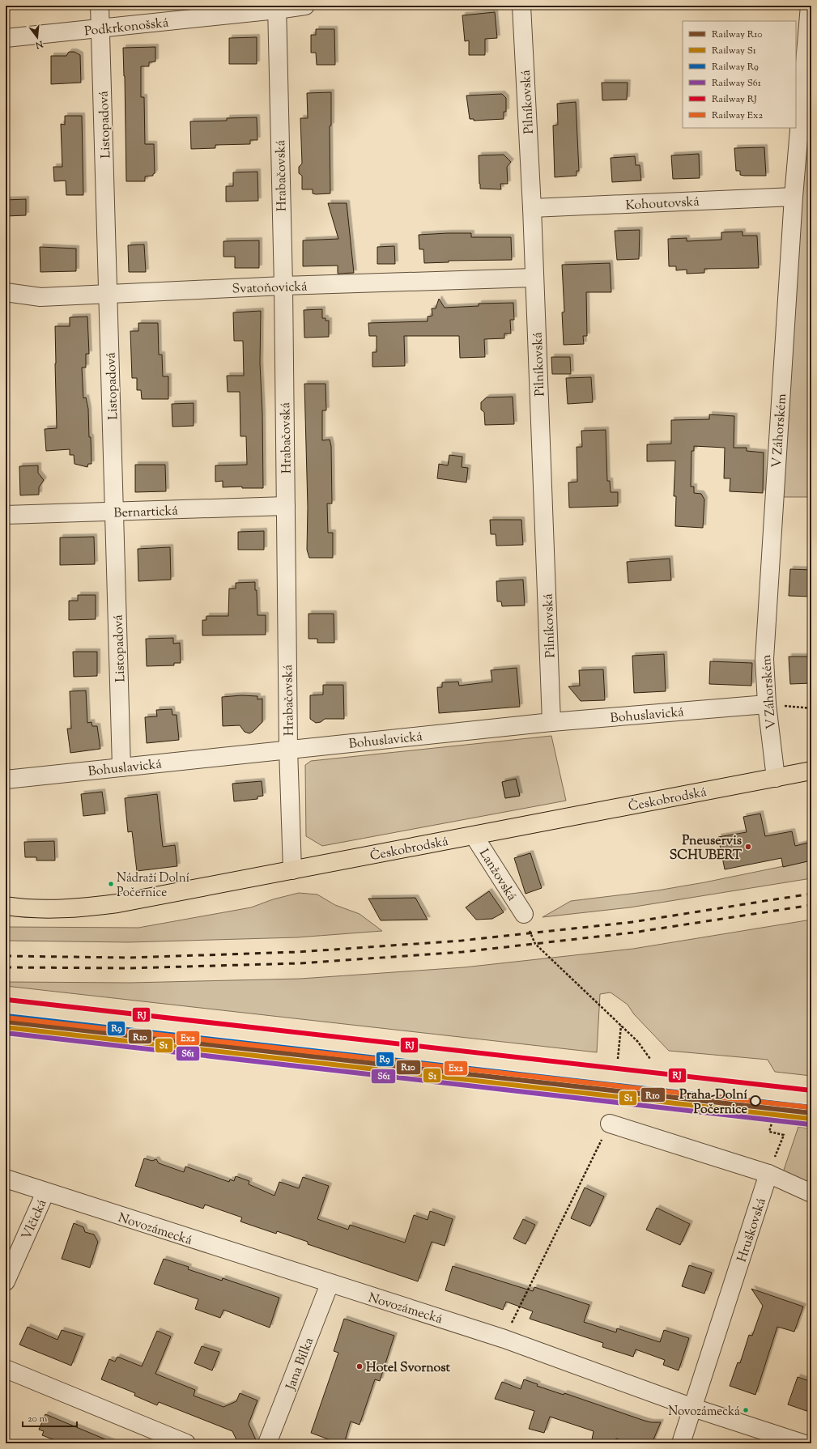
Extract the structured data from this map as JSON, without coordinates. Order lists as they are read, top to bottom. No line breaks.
{"streets":{"main road":["Českobrodská"],"street":["Podkrkonošská","Pilníkovská","Listopadová","Hrabačovská","Kohoutovská","Svatoňovická","V Záhorském","Bernartická","Bohuslavická","Lanžovská","Vlčická","Novozámecká","Hruškovská","Jana Bílka"]},"crossings":[["Podkrkonošská","Listopadová"],["Podkrkonošská","Hrabačovská"],["Pilníkovská","Kohoutovská"],["Pilníkovská","Svatoňovická"],["Pilníkovská","Bohuslavická"],["Listopadová","Svatoňovická"],["Listopadová","Bernartická"],["Listopadová","Bohuslavická"],["Hrabačovská","Svatoňovická"],["Hrabačovská","Bernartická"],["Hrabačovská","Bohuslavická"],["Hrabačovská","Českobrodská"],["Kohoutovská","V Záhorském"],["V Záhorském","Bohuslavická"],["V Záhorském","Českobrodská"],["Českobrodská","Lanžovská"],["Vlčická","Novozámecká"],["Novozámecká","Hruškovská"],["Novozámecká","Jana Bílka"]],"places":["Pneuservis SCHUBERT","Nádraží Dolní Počernice","Praha-Dolní Počernice","Hotel Svornost","Novozámecká"],"lines":["rail line RJ","rail line R9","rail line Ex2","rail line R10","rail line S1","rail line S61"],"legend":["Railway R10","Railway S1","Railway R9","Railway S61","Railway RJ","Railway Ex2"],"scale_bar":"20 m","north":"bottom"}
